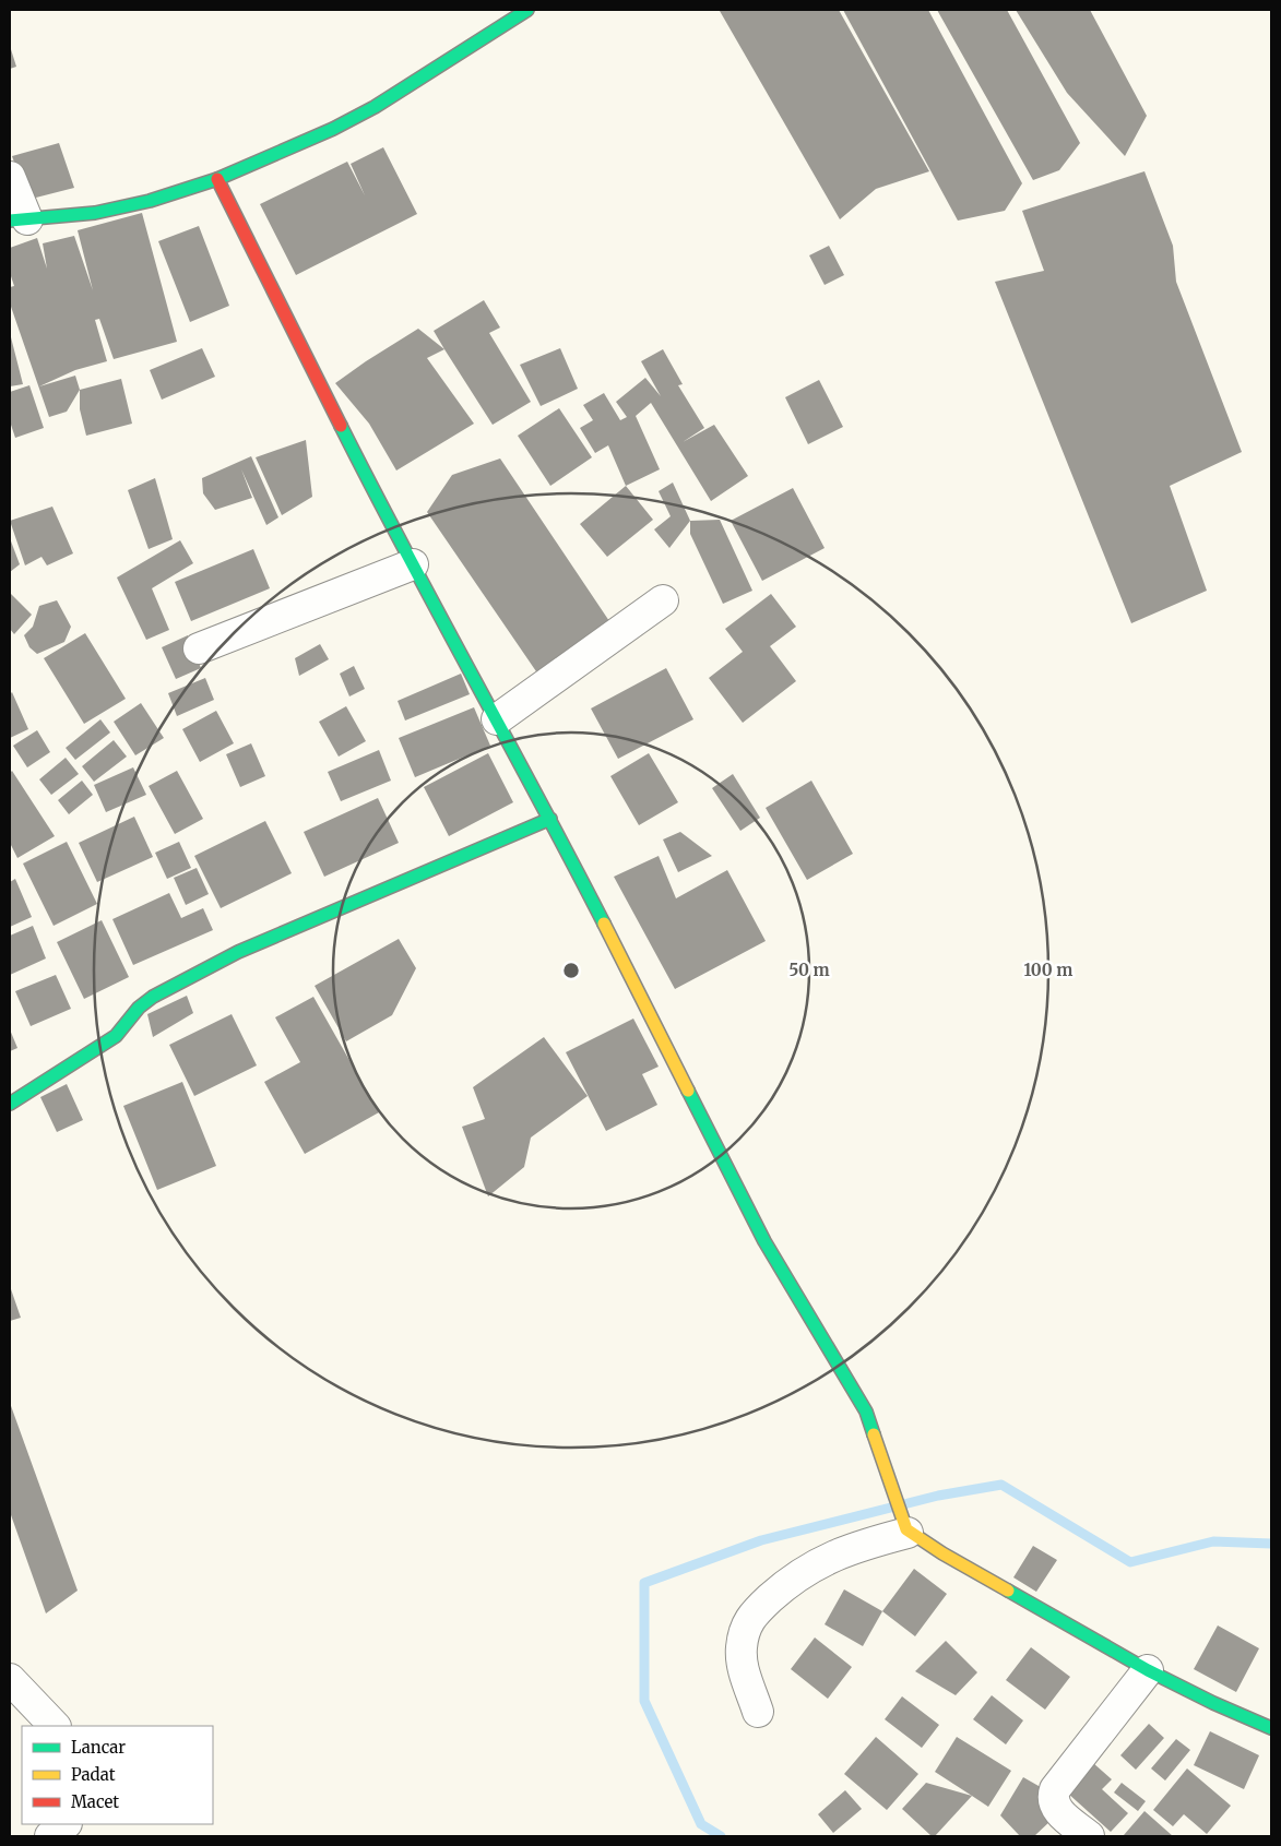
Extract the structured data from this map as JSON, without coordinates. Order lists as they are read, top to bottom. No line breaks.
{"legend":["Lancar","Padat","Macet"],"rings":["50 m","100 m"]}
